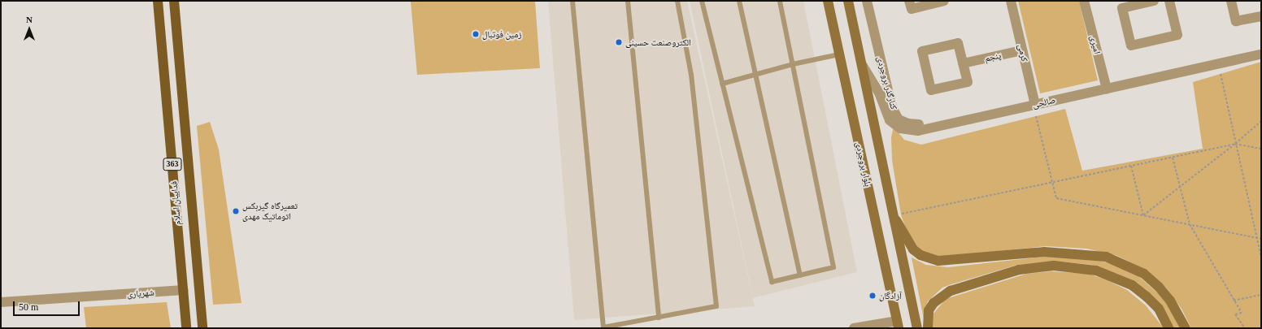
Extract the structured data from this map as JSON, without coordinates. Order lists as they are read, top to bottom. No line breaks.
{"streets":{"main road":["363","بلوار بروجردی","فداییان اسلام"],"street":["امیری","کرمی","پنجم","کنارگذر بروجردی","صالحی","شهریاری"]},"crossings":[["امیری","صالحی"],["کرمی","پنجم"],["کرمی","صالحی"],["کنارگذر بروجردی","صالحی"],["صالحی","بلوار بروجردی"],["فداییان اسلام","شهریاری"]],"places":["زمین فوتبال","الکتروصنعت حسینی","تعمیرگاه گیربکس اتوماتیک مهدی","آزادگان"],"scale_bar":"50 m","north":"top"}
